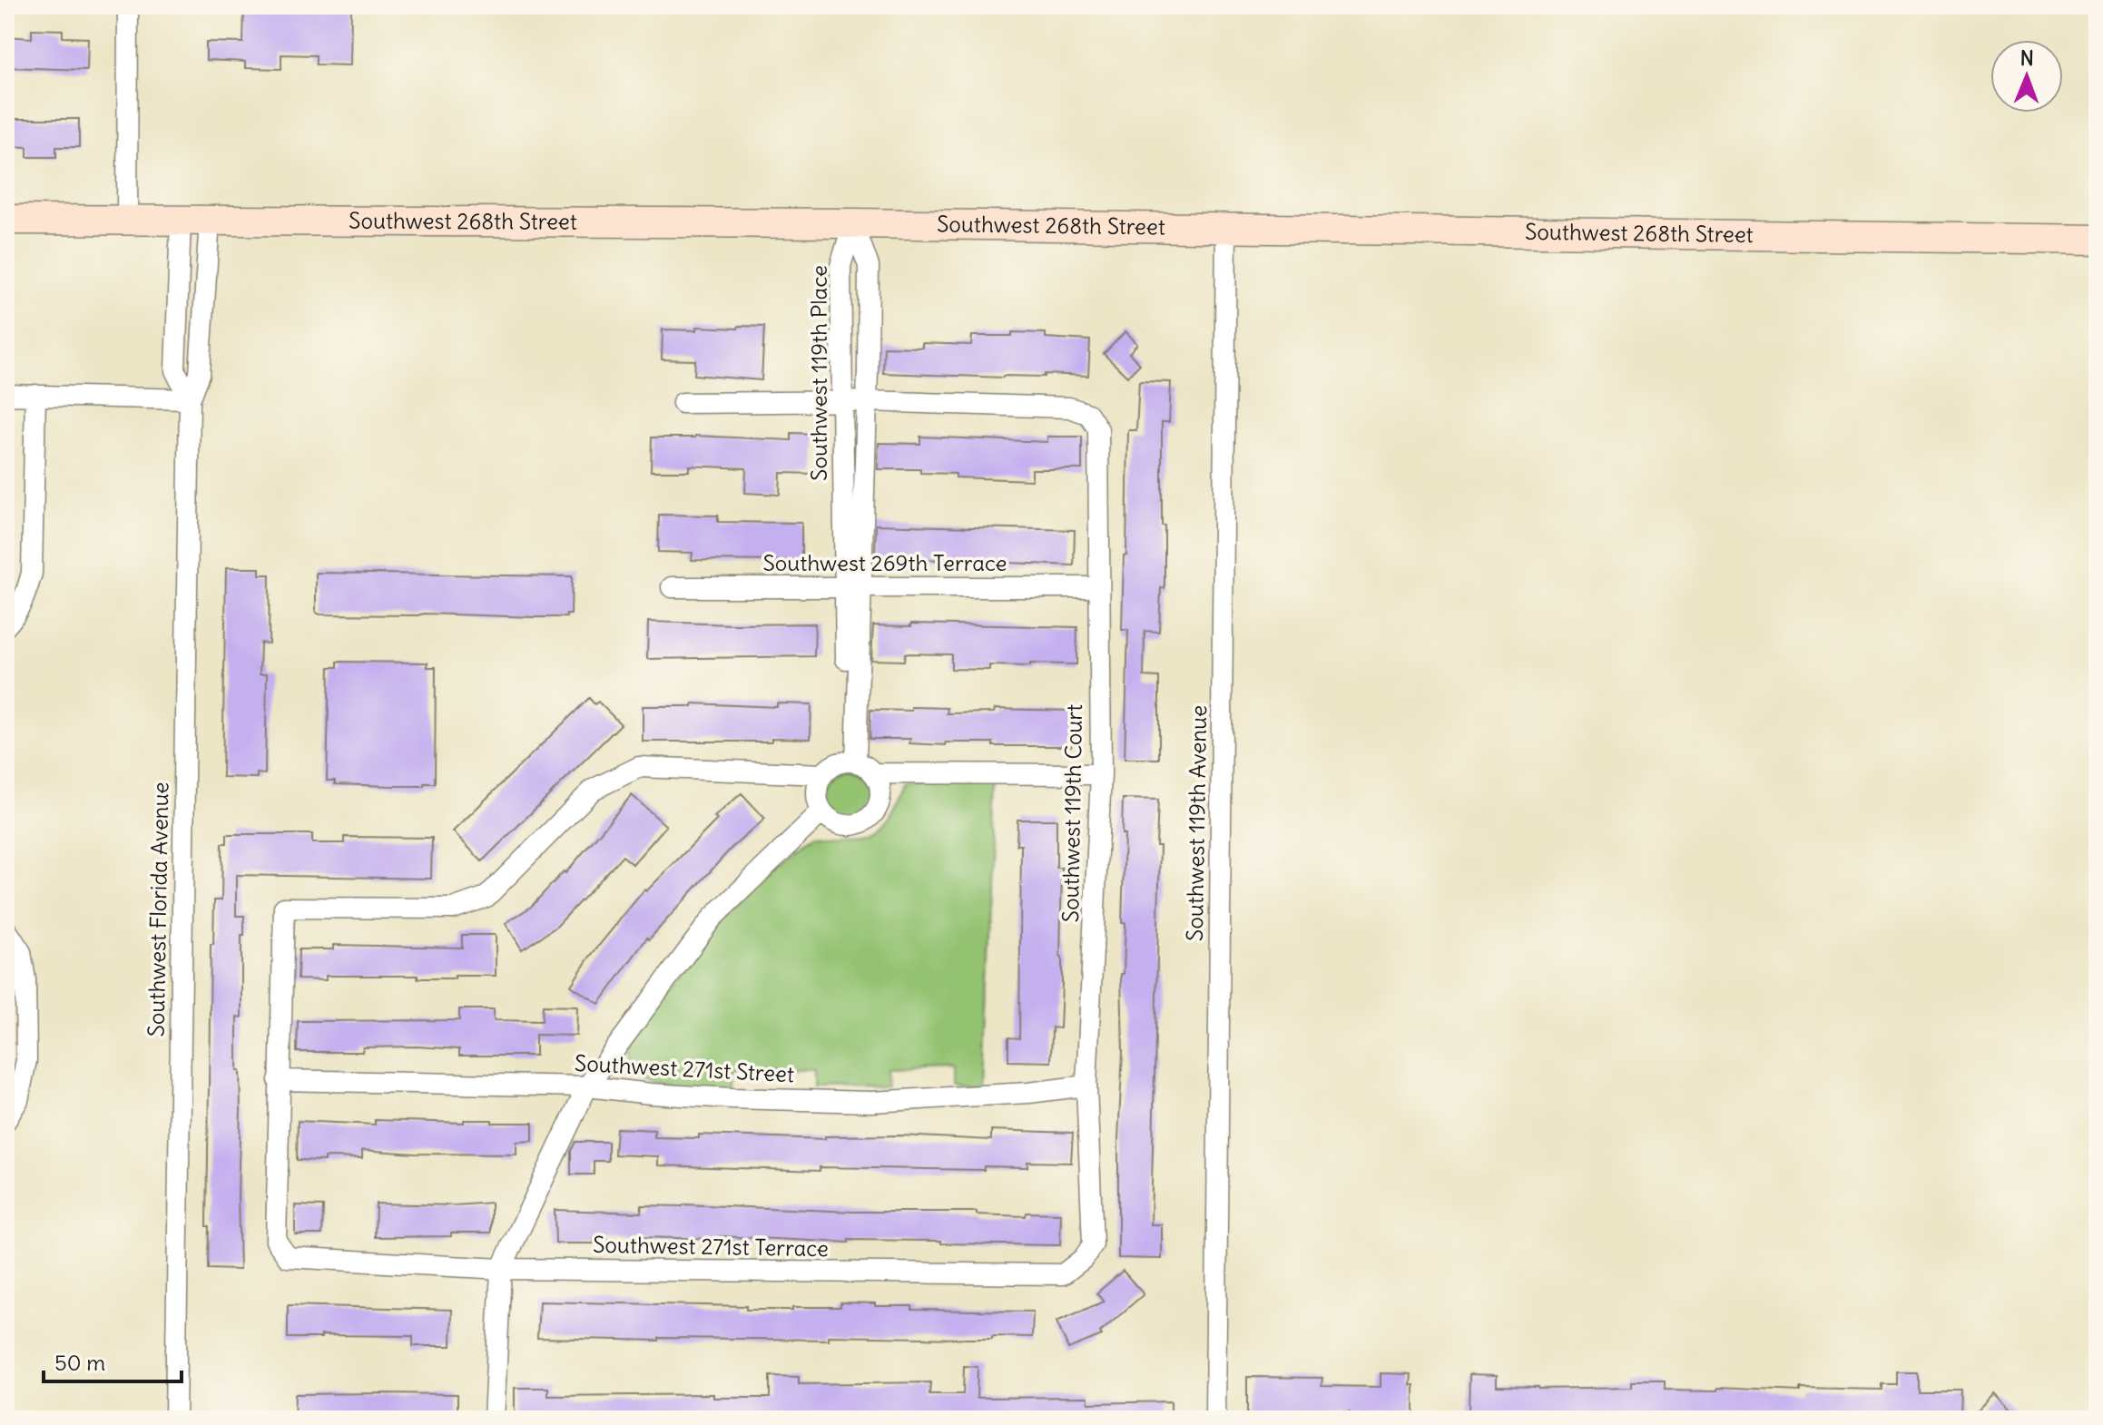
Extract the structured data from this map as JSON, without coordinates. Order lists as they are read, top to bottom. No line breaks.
{"streets":{"main road":["Southwest 268th Street"],"street":["Southwest 119th Place","Southwest 269th Terrace","Southwest 119th Court","Southwest 119th Avenue","Southwest Florida Avenue","Southwest 271st Street","Southwest 271st Terrace"]},"crossings":[["Southwest 268th Street","Southwest 119th Place"],["Southwest 268th Street","Southwest 119th Avenue"],["Southwest 268th Street","Southwest Florida Avenue"],["Southwest 119th Place","Southwest 269th Terrace"],["Southwest 119th Place","Southwest 119th Court"],["Southwest 269th Terrace","Southwest 119th Court"],["Southwest 119th Court","Southwest 271st Street"],["Southwest 119th Court","Southwest 271st Terrace"],["Southwest 271st Street","Southwest 271st Terrace"]],"scale_bar":"50 m","north":"top"}
